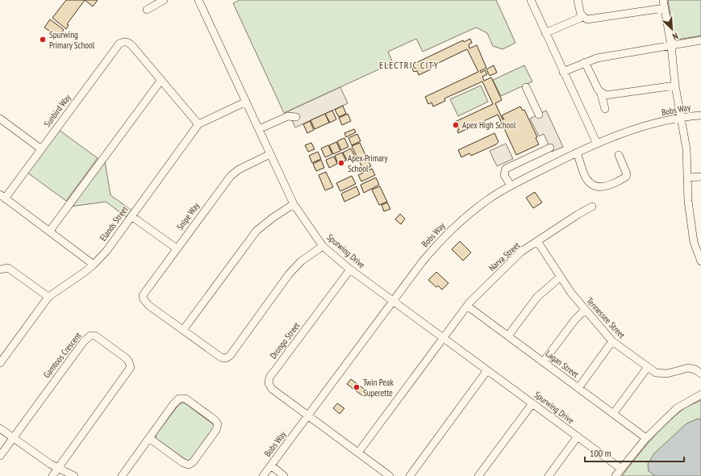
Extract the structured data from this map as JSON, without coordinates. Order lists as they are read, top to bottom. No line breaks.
{"streets":{"street":["Bobs Way","Sunbird Way","Snipe Way","Elands Street","Spurwing Drive","Narva Street","Tennessee Street","Drongo Street","Gamtoos Crescent","Lagan Street"]},"crossings":[["Bobs Way","Spurwing Drive"],["Bobs Way","Drongo Street"],["Snipe Way","Spurwing Drive"],["Elands Street","Spurwing Drive"],["Spurwing Drive","Narva Street"],["Spurwing Drive","Drongo Street"],["Narva Street","Tennessee Street"],["Narva Street","Lagan Street"]],"districts":["ELECTRIC CITY"],"places":["Spurwing Primary School","Apex High School","Apex Primary School","Twin Peak Superette"],"scale_bar":"100 m","north":"bottom right"}
